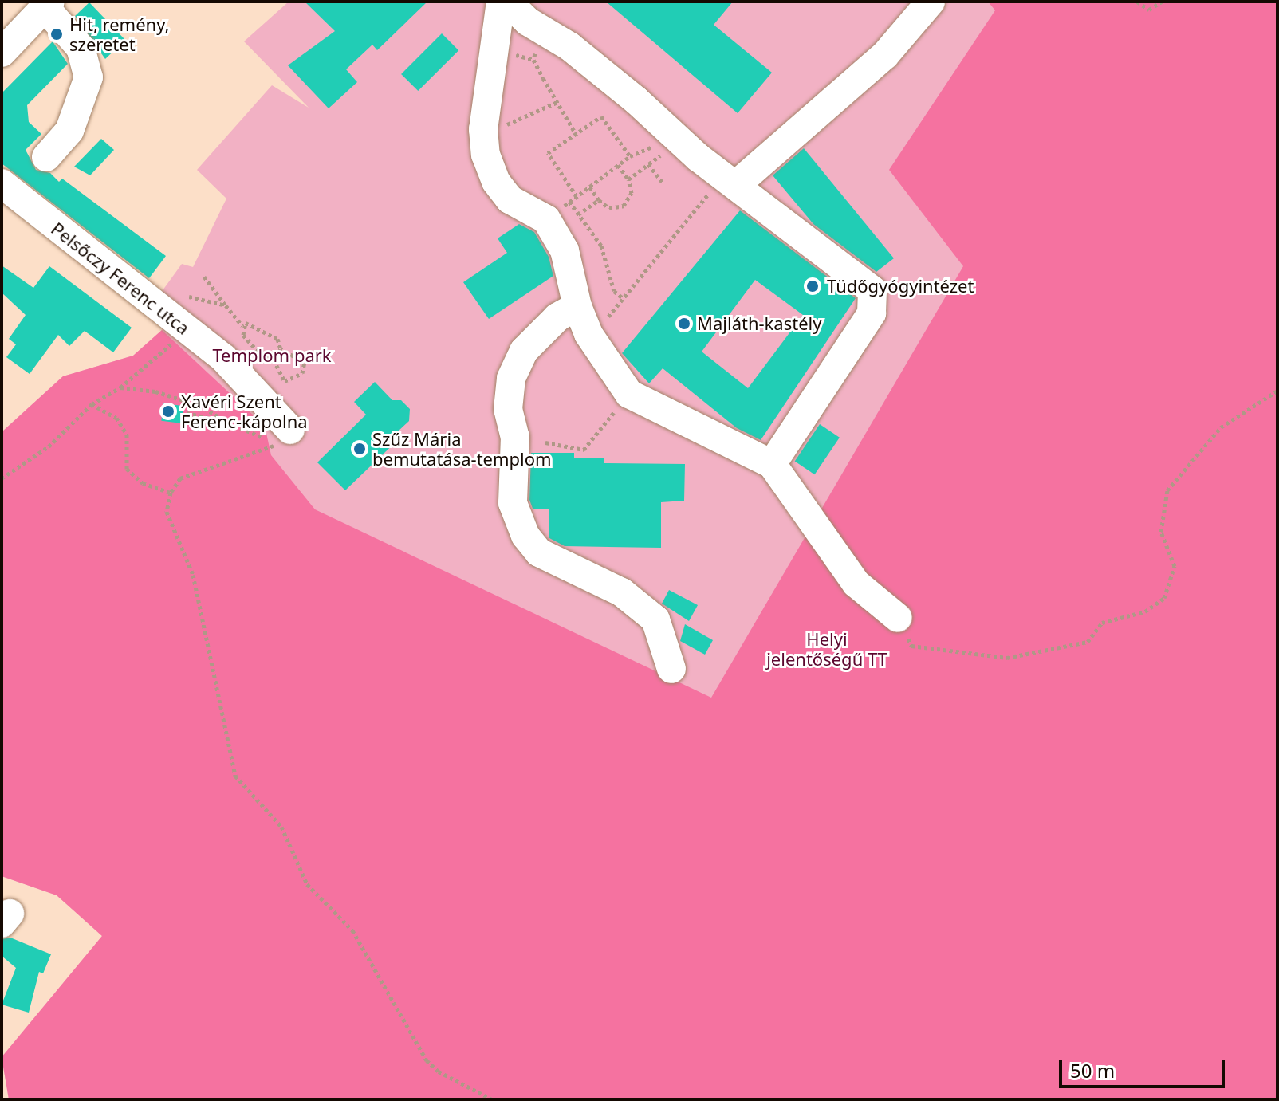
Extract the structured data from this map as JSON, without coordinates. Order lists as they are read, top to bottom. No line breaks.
{"streets":{"street":["Pelsőczy Ferenc utca"]},"parks":["Templom park","Helyi jelentőségű TT"],"places":["Hit, remény, szeretet","Tüdőgyógyintézet","Majláth-kastély","Xavéri Szent Ferenc-kápolna","Szűz Mária bemutatása-templom"],"scale_bar":"50 m"}
